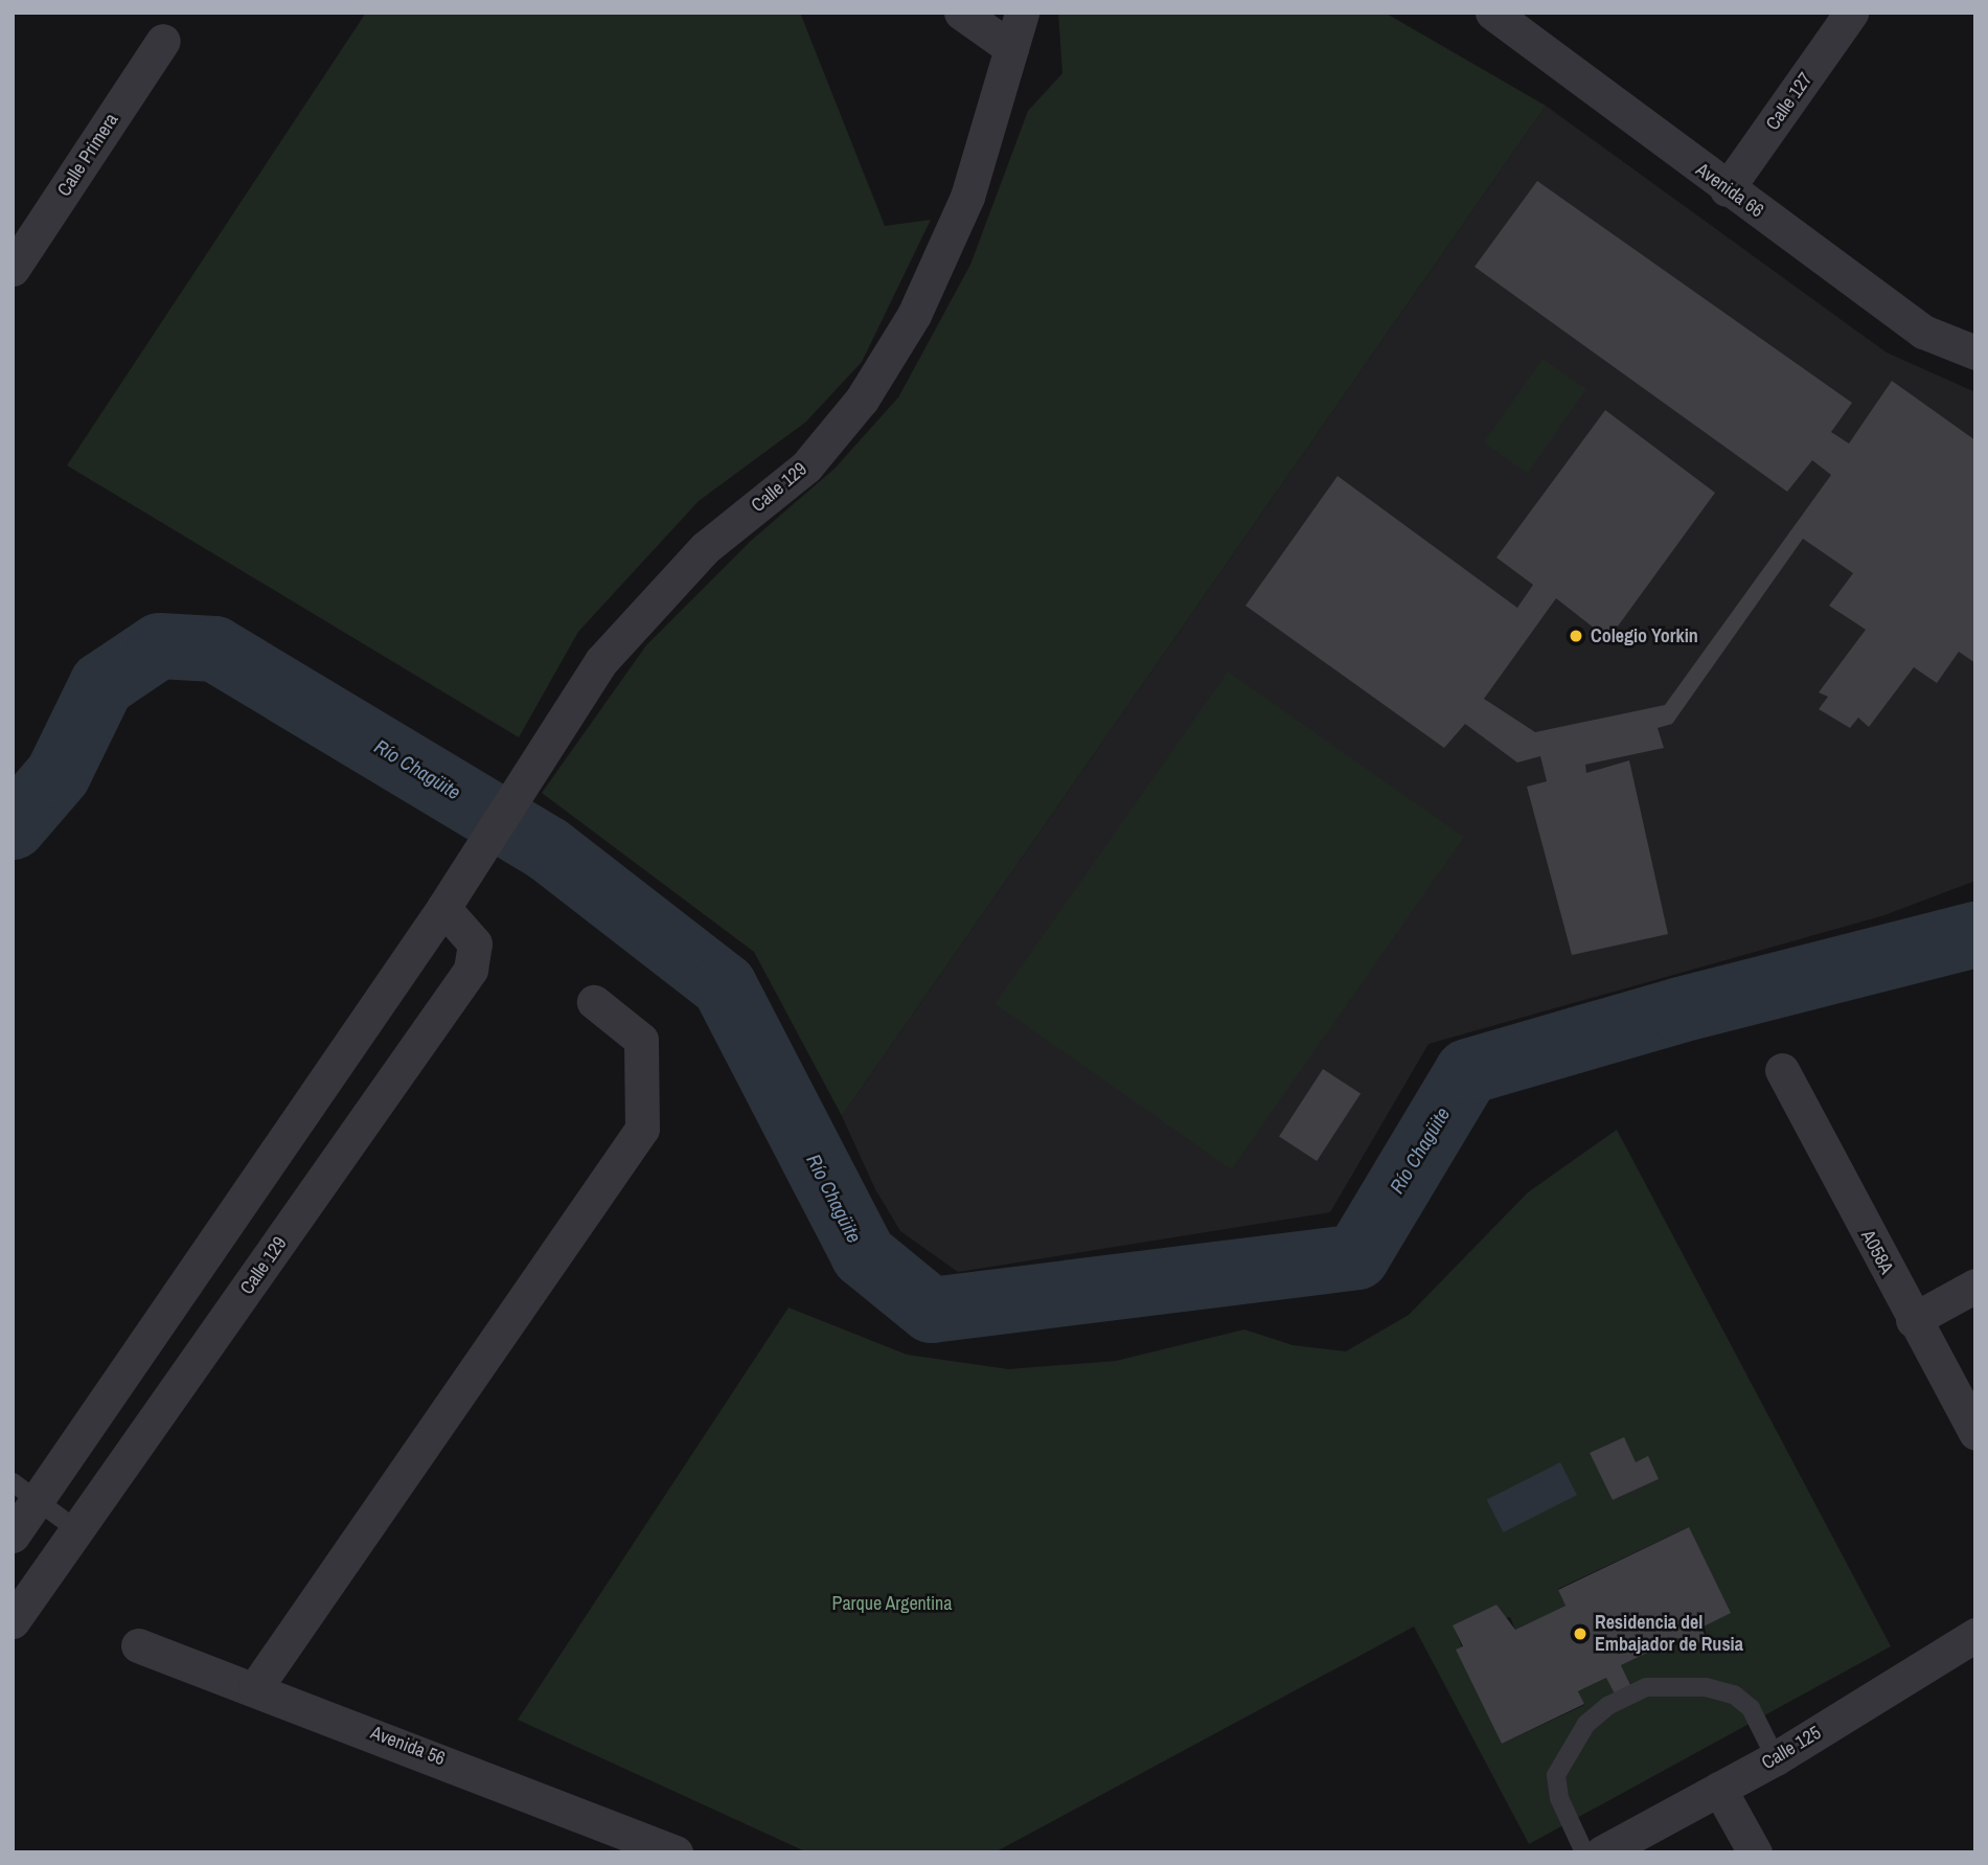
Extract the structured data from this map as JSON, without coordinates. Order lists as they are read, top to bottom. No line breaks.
{"streets":{"street":["Calle 127","Calle Primera","Avenida 66","Calle 129","A058A","Avenida 56","Calle 125"]},"crossings":[["Calle 127","Avenida 66"]],"water":["Río Chagüite"],"parks":["Parque Argentina"],"places":["Colegio Yorkin","Residencia del Embajador de Rusia"]}
